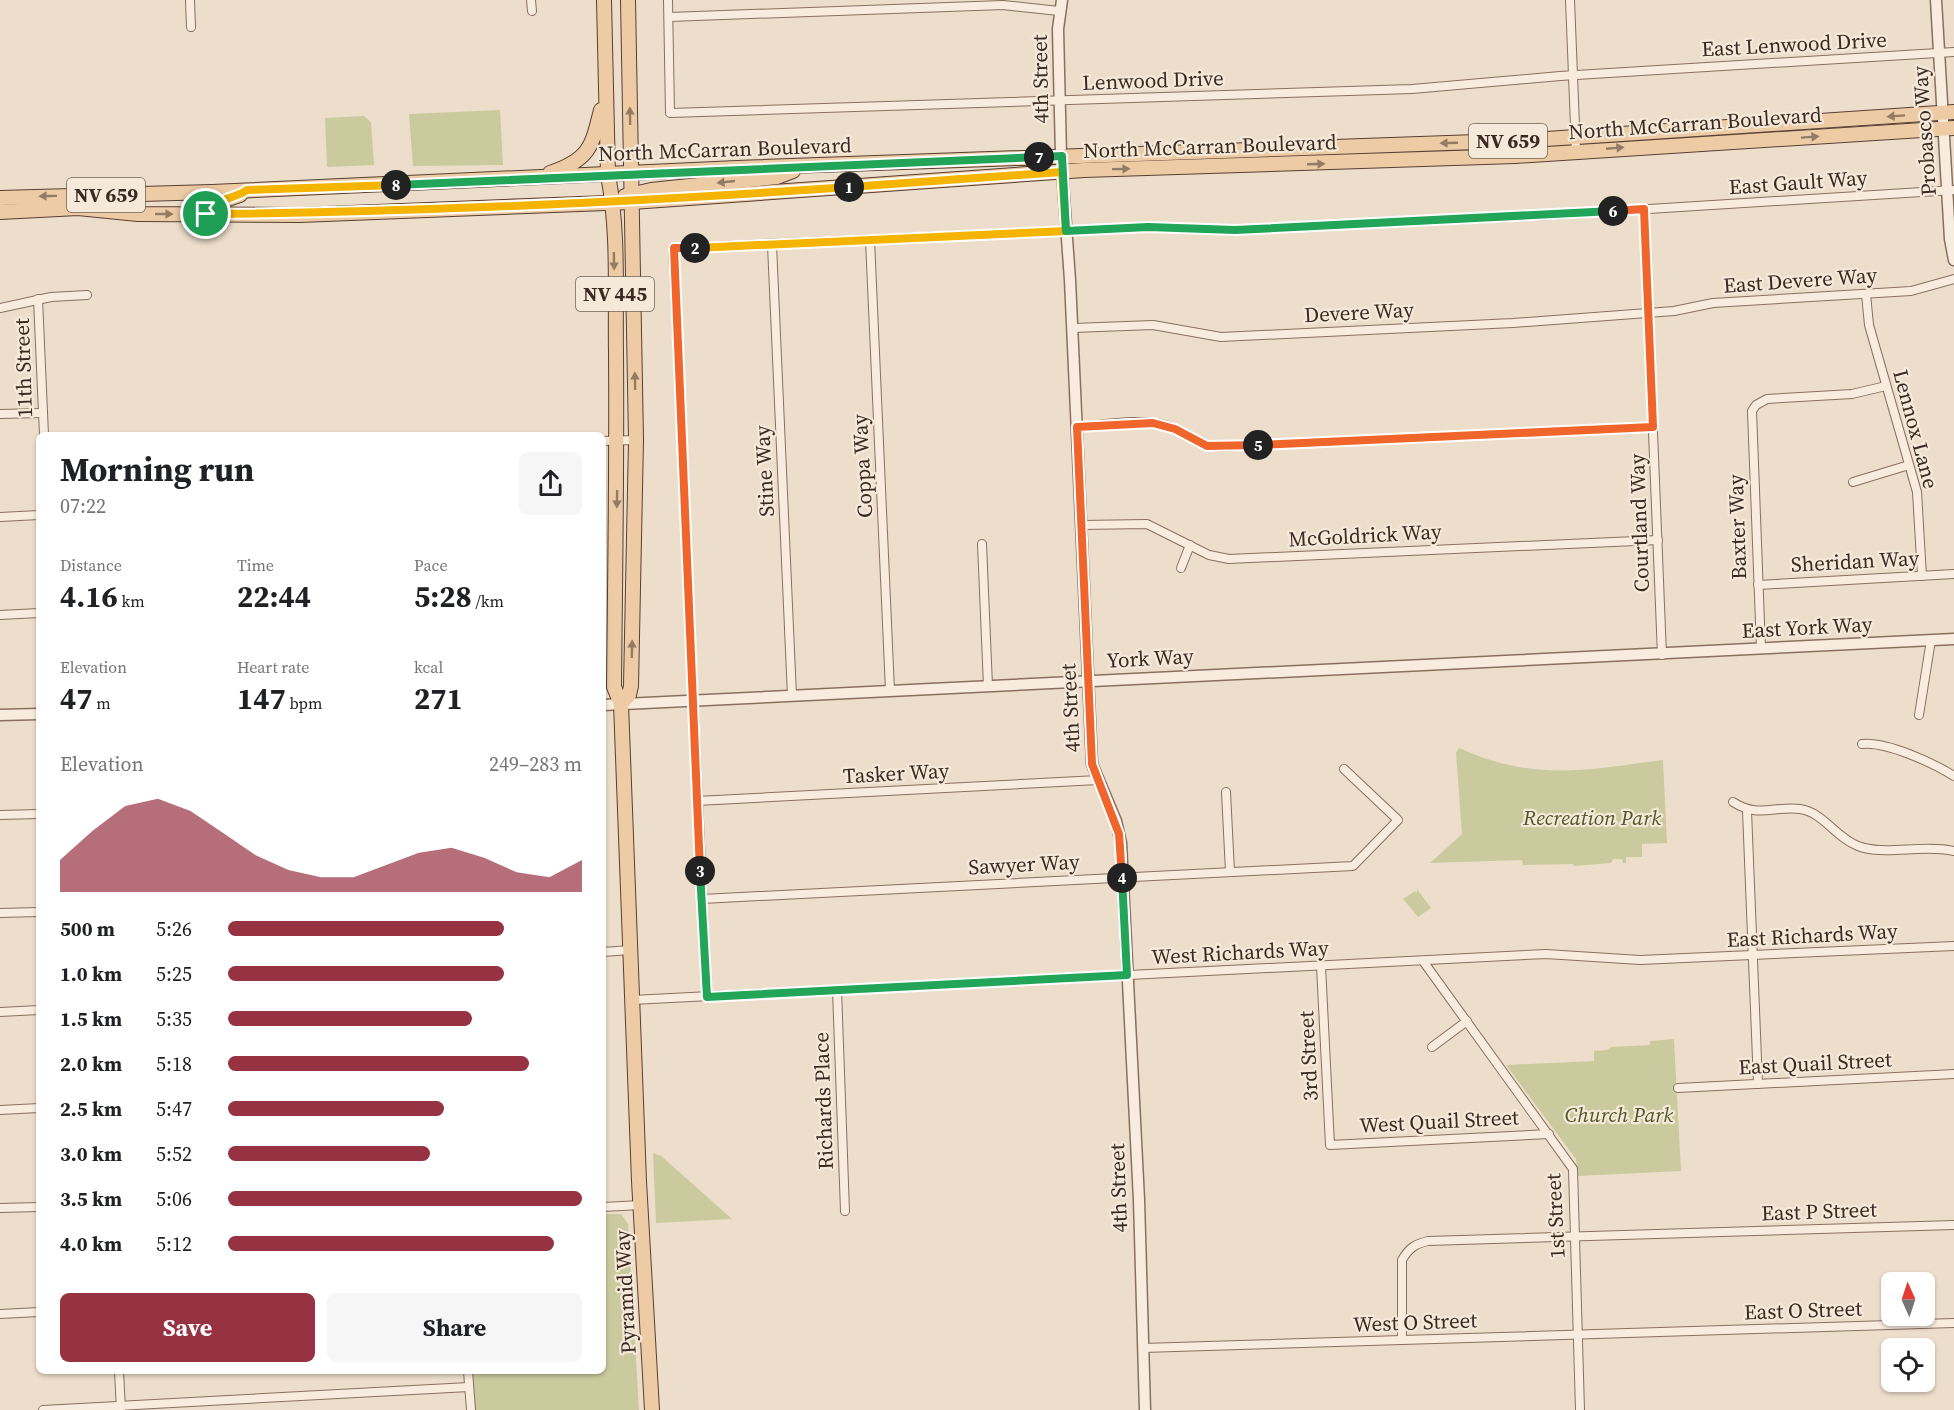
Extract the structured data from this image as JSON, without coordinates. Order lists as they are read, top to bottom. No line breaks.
{"streets":{"main road":["North McCarran Boulevard","NV 659","NV 445","Pyramid Way"],"street":["East Lenwood Drive","4th Street","Lenwood Drive","Probasco Way","East Gault Way","East Devere Way","Devere Way","11th Street","Lennox Lane","Coppa Way","Stine Way","Courtland Way","Baxter Way","McGoldrick Way","Sheridan Way","East York Way","York Way","Tasker Way","Sawyer Way","East Richards Way","West Richards Way","3rd Street","East Quail Street","Richards Place","West Quail Street","East P Street","1st Street","East O Street","West O Street"]},"crossings":[["East Lenwood Drive","Lenwood Drive"],["East Lenwood Drive","Probasco Way"],["4th Street","Lenwood Drive"],["4th Street","North McCarran Boulevard"],["4th Street","East Gault Way"],["4th Street","Devere Way"],["4th Street","McGoldrick Way"],["4th Street","York Way"],["4th Street","Tasker Way"],["4th Street","Sawyer Way"],["4th Street","West Richards Way"],["4th Street","West O Street"],["North McCarran Boulevard","Probasco Way"],["North McCarran Boulevard","Pyramid Way"],["Probasco Way","East Gault Way"],["East Gault Way","Coppa Way"],["East Gault Way","Stine Way"],["East Gault Way","Courtland Way"],["East Gault Way","York Way"],["East Devere Way","Devere Way"],["East Devere Way","Lennox Lane"],["East Devere Way","Courtland Way"],["Devere Way","Courtland Way"],["Lennox Lane","Baxter Way"],["Lennox Lane","Sheridan Way"],["Coppa Way","York Way"],["Stine Way","York Way"],["Courtland Way","McGoldrick Way"],["Courtland Way","East York Way"],["Courtland Way","York Way"],["Baxter Way","Sheridan Way"],["Baxter Way","East York Way"],["East York Way","York Way"],["York Way","Pyramid Way"],["East Richards Way","West Richards Way"],["West Richards Way","3rd Street"],["West Richards Way","Richards Place"],["West Richards Way","1st Street"],["West Richards Way","Pyramid Way"],["3rd Street","West Quail Street"],["West Quail Street","1st Street"],["East P Street","1st Street"],["East P Street","West O Street"],["1st Street","West O Street"],["East O Street","West O Street"]],"parks":["Recreation Park","Church Park"],"north":"top","page":{"pins":["7","8","1","6","2","5","3","4"],"heading":["Morning run","07:22"],"stats":[["Distance","4.16 km"],["Time","22:44"],["Pace","5:28 /km"],["Elevation","47 m"],["Heart rate","147 bpm"],["kcal","271"]],"chart":["Elevation","249–283 m"],"list":[{"name":"500 m","note":"5:26"},{"name":"1.0 km","note":"5:25"},{"name":"1.5 km","note":"5:35"},{"name":"2.0 km","note":"5:18"},{"name":"2.5 km","note":"5:47"},{"name":"3.0 km","note":"5:52"},{"name":"3.5 km","note":"5:06"},{"name":"4.0 km","note":"5:12"}],"buttons":["Save","Share"]}}
